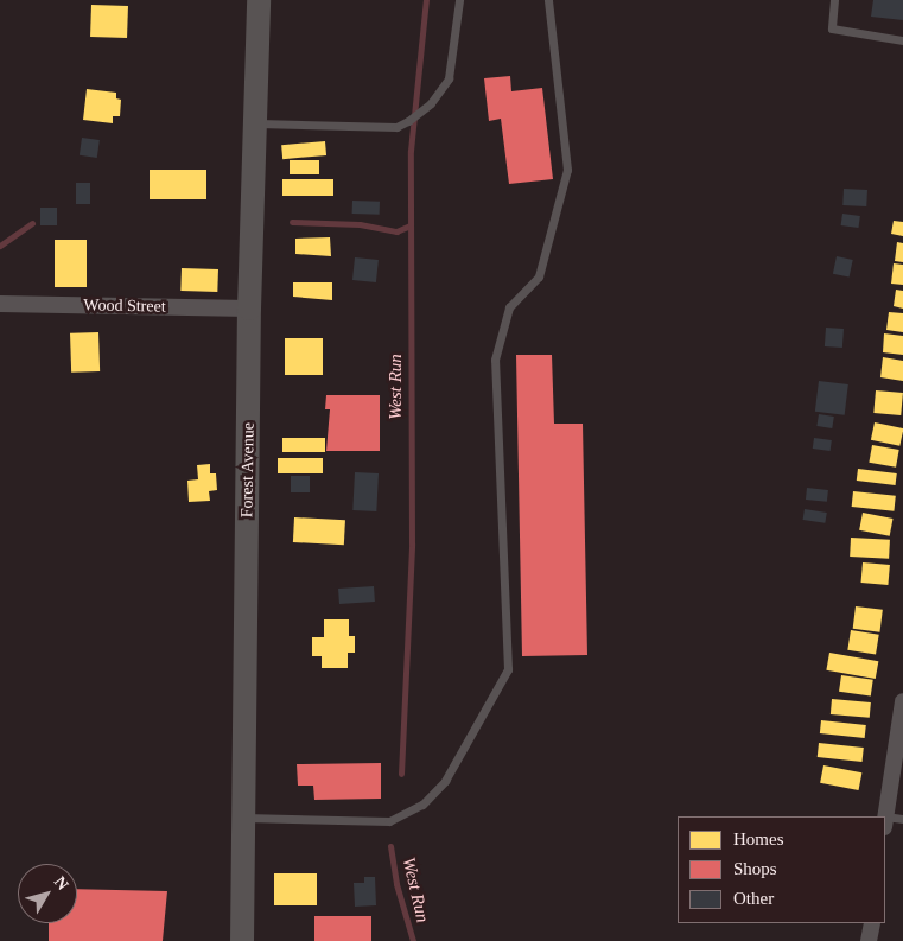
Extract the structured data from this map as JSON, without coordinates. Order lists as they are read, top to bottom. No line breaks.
{"streets":{"street":["Wood Street","Forest Avenue"]},"crossings":[["Wood Street","Forest Avenue"]],"water":["West Run"],"legend":["Homes","Shops","Other"],"north":"top right"}
